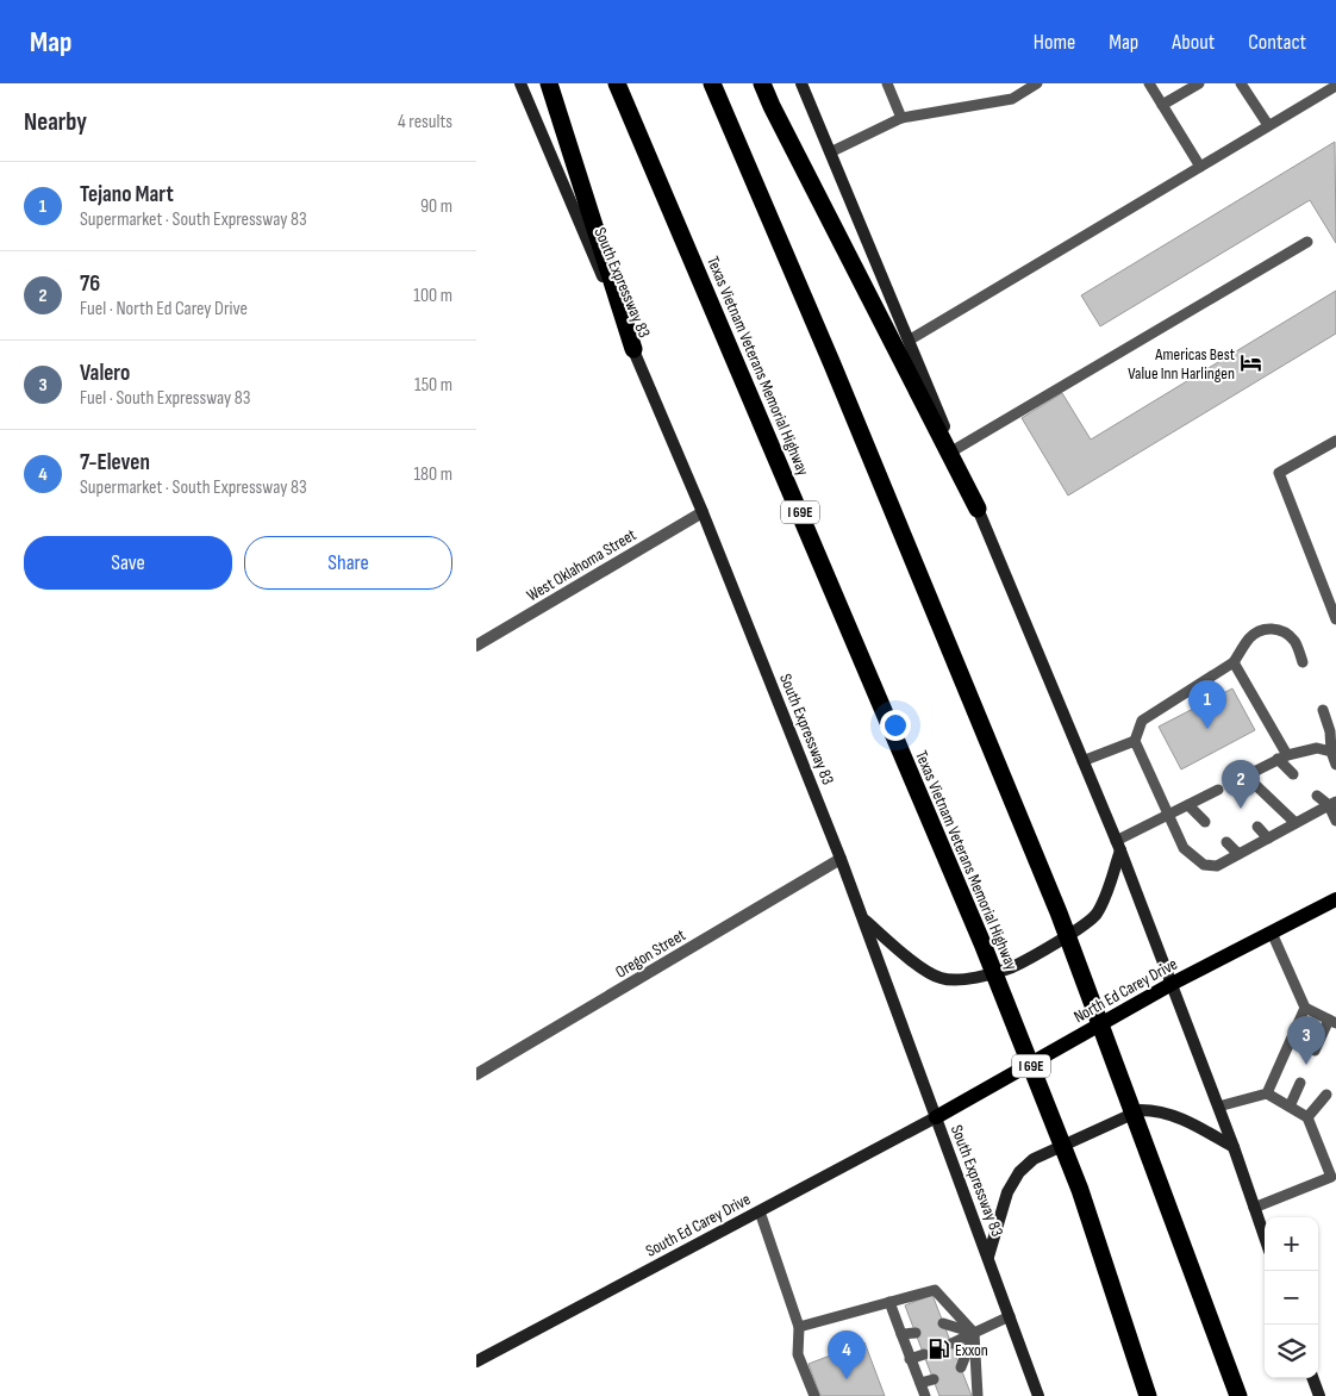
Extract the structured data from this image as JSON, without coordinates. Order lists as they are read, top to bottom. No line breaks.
{"streets":{"highway":["Texas Vietnam Veterans Memorial Highway","I 69E"],"main road":["South Expressway 83","North Ed Carey Drive","South Ed Carey Drive"],"street":["West Oklahoma Street","Oregon Street"]},"crossings":[["South Expressway 83","West Oklahoma Street"],["South Expressway 83","Oregon Street"],["South Expressway 83","North Ed Carey Drive"],["South Expressway 83","South Ed Carey Drive"],["North Ed Carey Drive","South Ed Carey Drive"]],"places":{"hotel":["Americas Best Value Inn Harlingen"],"fuel station":["Exxon"]},"page":{"header":"Map","nav":["Home","Map","About","Contact"],"heading":["Nearby","4 results"],"list":[{"mark":"1","name":"Tejano Mart","note":"Supermarket · South Expressway 83","value":"90 m"},{"mark":"2","name":"76","note":"Fuel · North Ed Carey Drive","value":"100 m"},{"mark":"3","name":"Valero","note":"Fuel · South Expressway 83","value":"150 m"},{"mark":"4","name":"7-Eleven","note":"Supermarket · South Expressway 83","value":"180 m"}],"buttons":["Save","Share"],"pins":["1","2","3","4"],"map_buttons":["+","−"]}}
